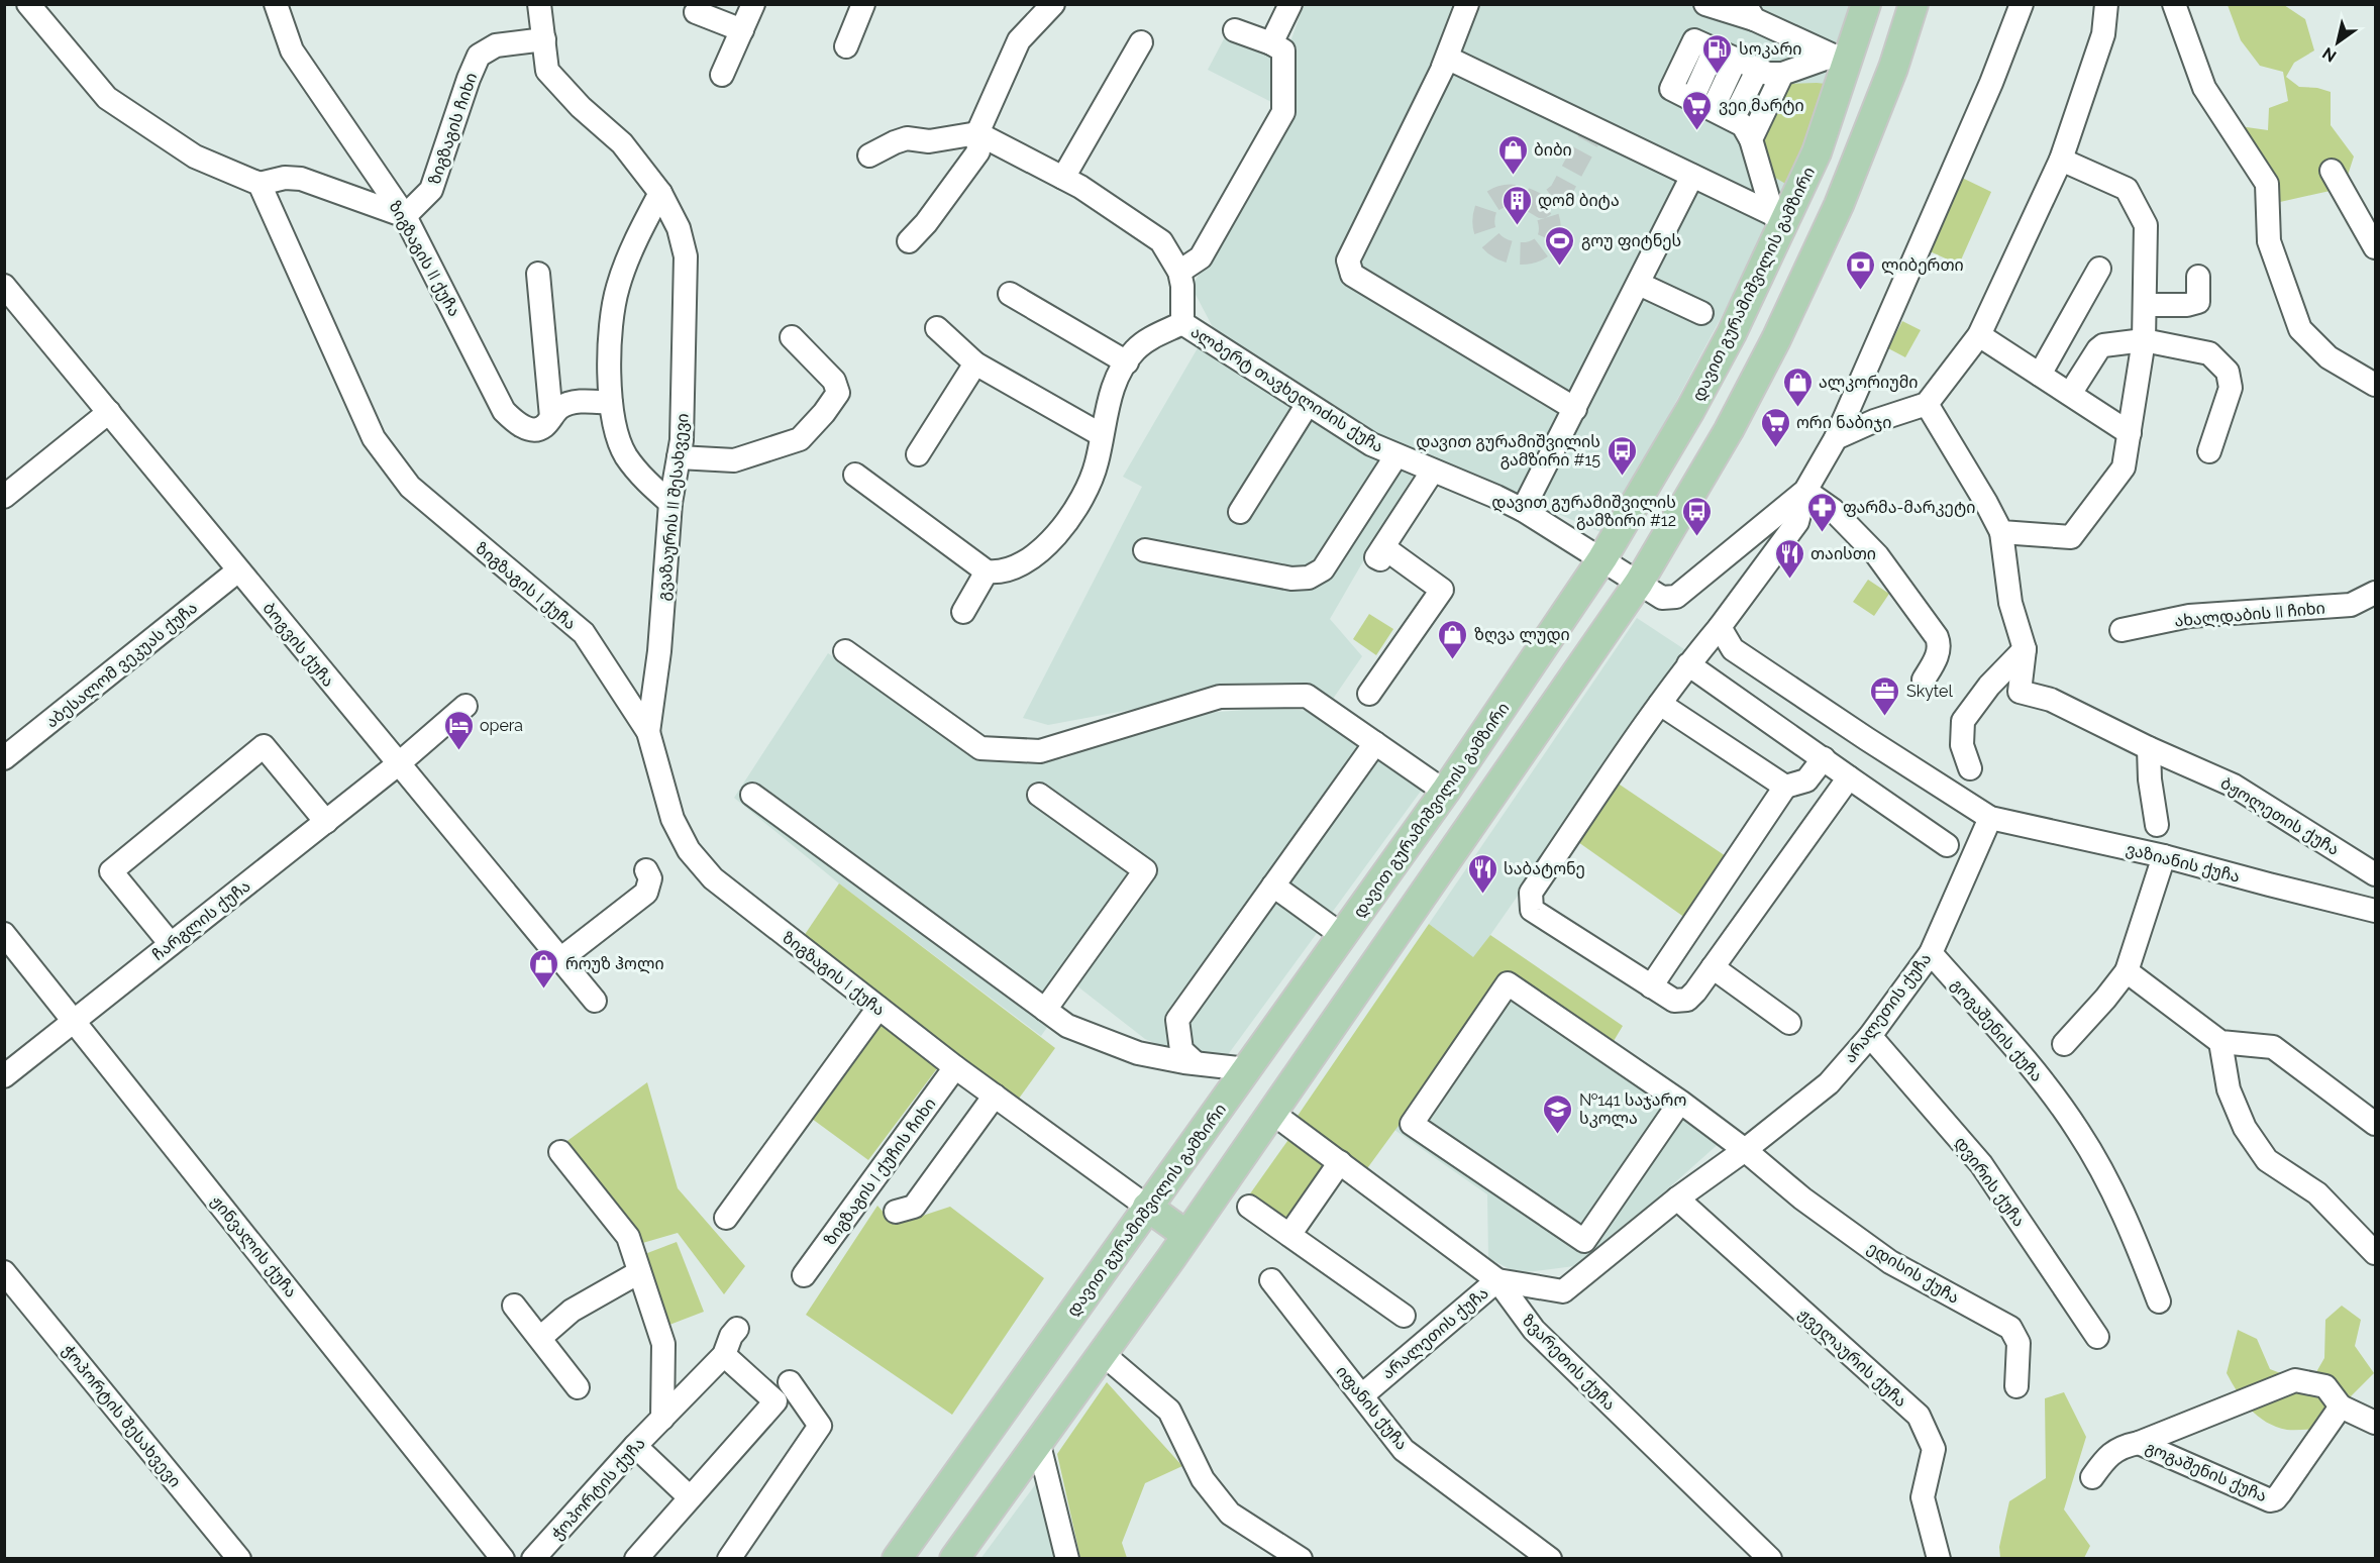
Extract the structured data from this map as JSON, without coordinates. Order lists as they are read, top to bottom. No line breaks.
{"streets":{"main road":["დავით გურამიშვილის გამზირი"],"street":["ზიგზაგის ჩიხი","ზიგზაგის II ქუჩა","ალბერტ თავხელიძის ქუჩა","გვაზაურის II შესახვევი","ზიგზაგის I ქუჩა","ახალდაბის II ჩიხი","ბოგვის ქუჩა","აბესალომ ვეკუას ქუჩა","ბჟოლეთის ქუჩა","ვაზიანის ქუჩა","ჩარგლის ქუჩა","არალეთის ქუჩა","გოგაშენის ქუჩა","ზიგზაგის I ქუჩის ჩიხი","დვირის ქუჩა","ჟინვალის ქუჩა","ედისის ქუჩა","ჟველაურის ქუჩა","ზვარეთის ქუჩა","იფანის ქუჩა","ჭოპორტის შესახვევი","ჭოპორტის ქუჩა"]},"crossings":[["ზიგზაგის ჩიხი","ზიგზაგის II ქუჩა"],["ზიგზაგის ჩიხი","გვაზაურის II შესახვევი"],["დავით გურამიშვილის გამზირი","ალბერტ თავხელიძის ქუჩა"],["დავით გურამიშვილის გამზირი","ზიგზაგის I ქუჩა"],["გვაზაურის II შესახვევი","ზიგზაგის I ქუჩა"],["ზიგზაგის I ქუჩა","ზიგზაგის I ქუჩის ჩიხი"],["ბოგვის ქუჩა","აბესალომ ვეკუას ქუჩა"],["ბოგვის ქუჩა","ჩარგლის ქუჩა"],["ვაზიანის ქუჩა","არალეთის ქუჩა"],["ჩარგლის ქუჩა","ჟინვალის ქუჩა"],["არალეთის ქუჩა","გოგაშენის ქუჩა"],["არალეთის ქუჩა","დვირის ქუჩა"],["არალეთის ქუჩა","ედისის ქუჩა"],["არალეთის ქუჩა","ჟველაურის ქუჩა"],["არალეთის ქუჩა","ზვარეთის ქუჩა"],["არალეთის ქუჩა","იფანის ქუჩა"]],"places":{"fuel station":["სოკარი"],"supermarket":["ვეი მარტი","ორი ნაბიჯი"],"shop":["ბიბი","ალკორიუმი","ზღვა ლუდი","როუზ ჰოლი"],"building":["დომ ბიტა"],"sports":["გოუ ფიტნეს"],"bank":["ლიბერთი"],"bus stop":["დავით გურამიშვილის გამზირი #15","დავით გურამიშვილის გამზირი #12"],"pharmacy":["ფარმა-მარკეტი"],"restaurant":["თაისთი","საბატონე"],"office":["Skytel"],"hotel":["opera"],"school or university":["№141 საჯარო სკოლა"]},"north":"bottom left"}
